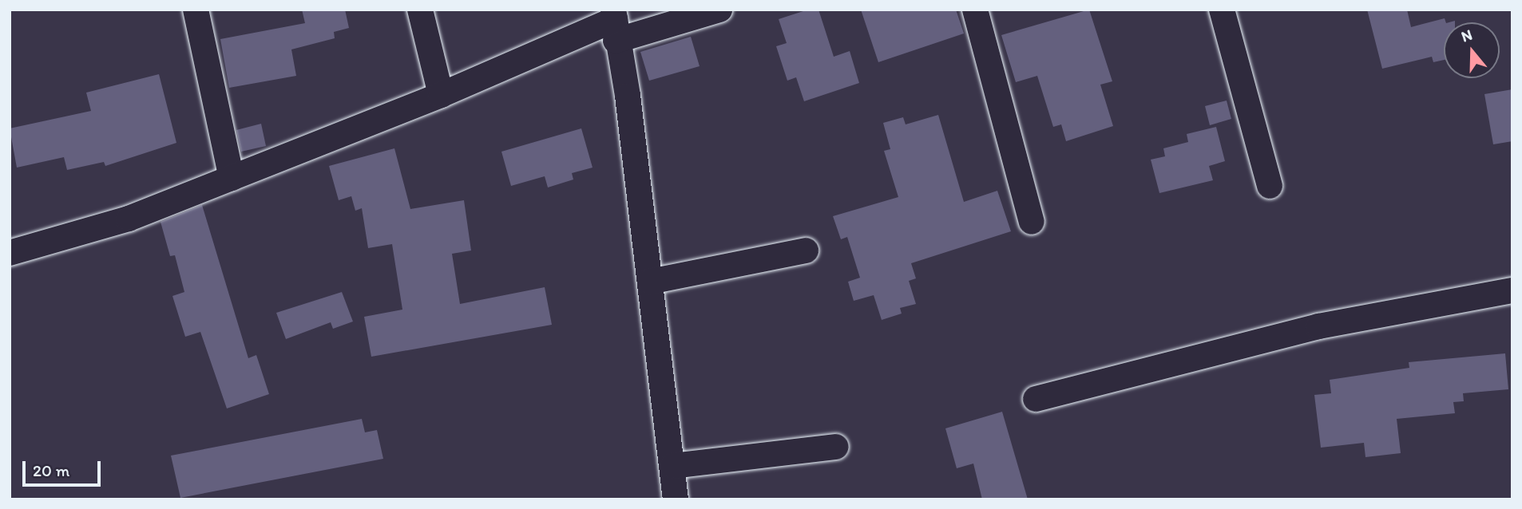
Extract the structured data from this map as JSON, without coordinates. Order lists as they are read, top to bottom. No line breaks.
{"scale_bar":"20 m","north":"top"}
